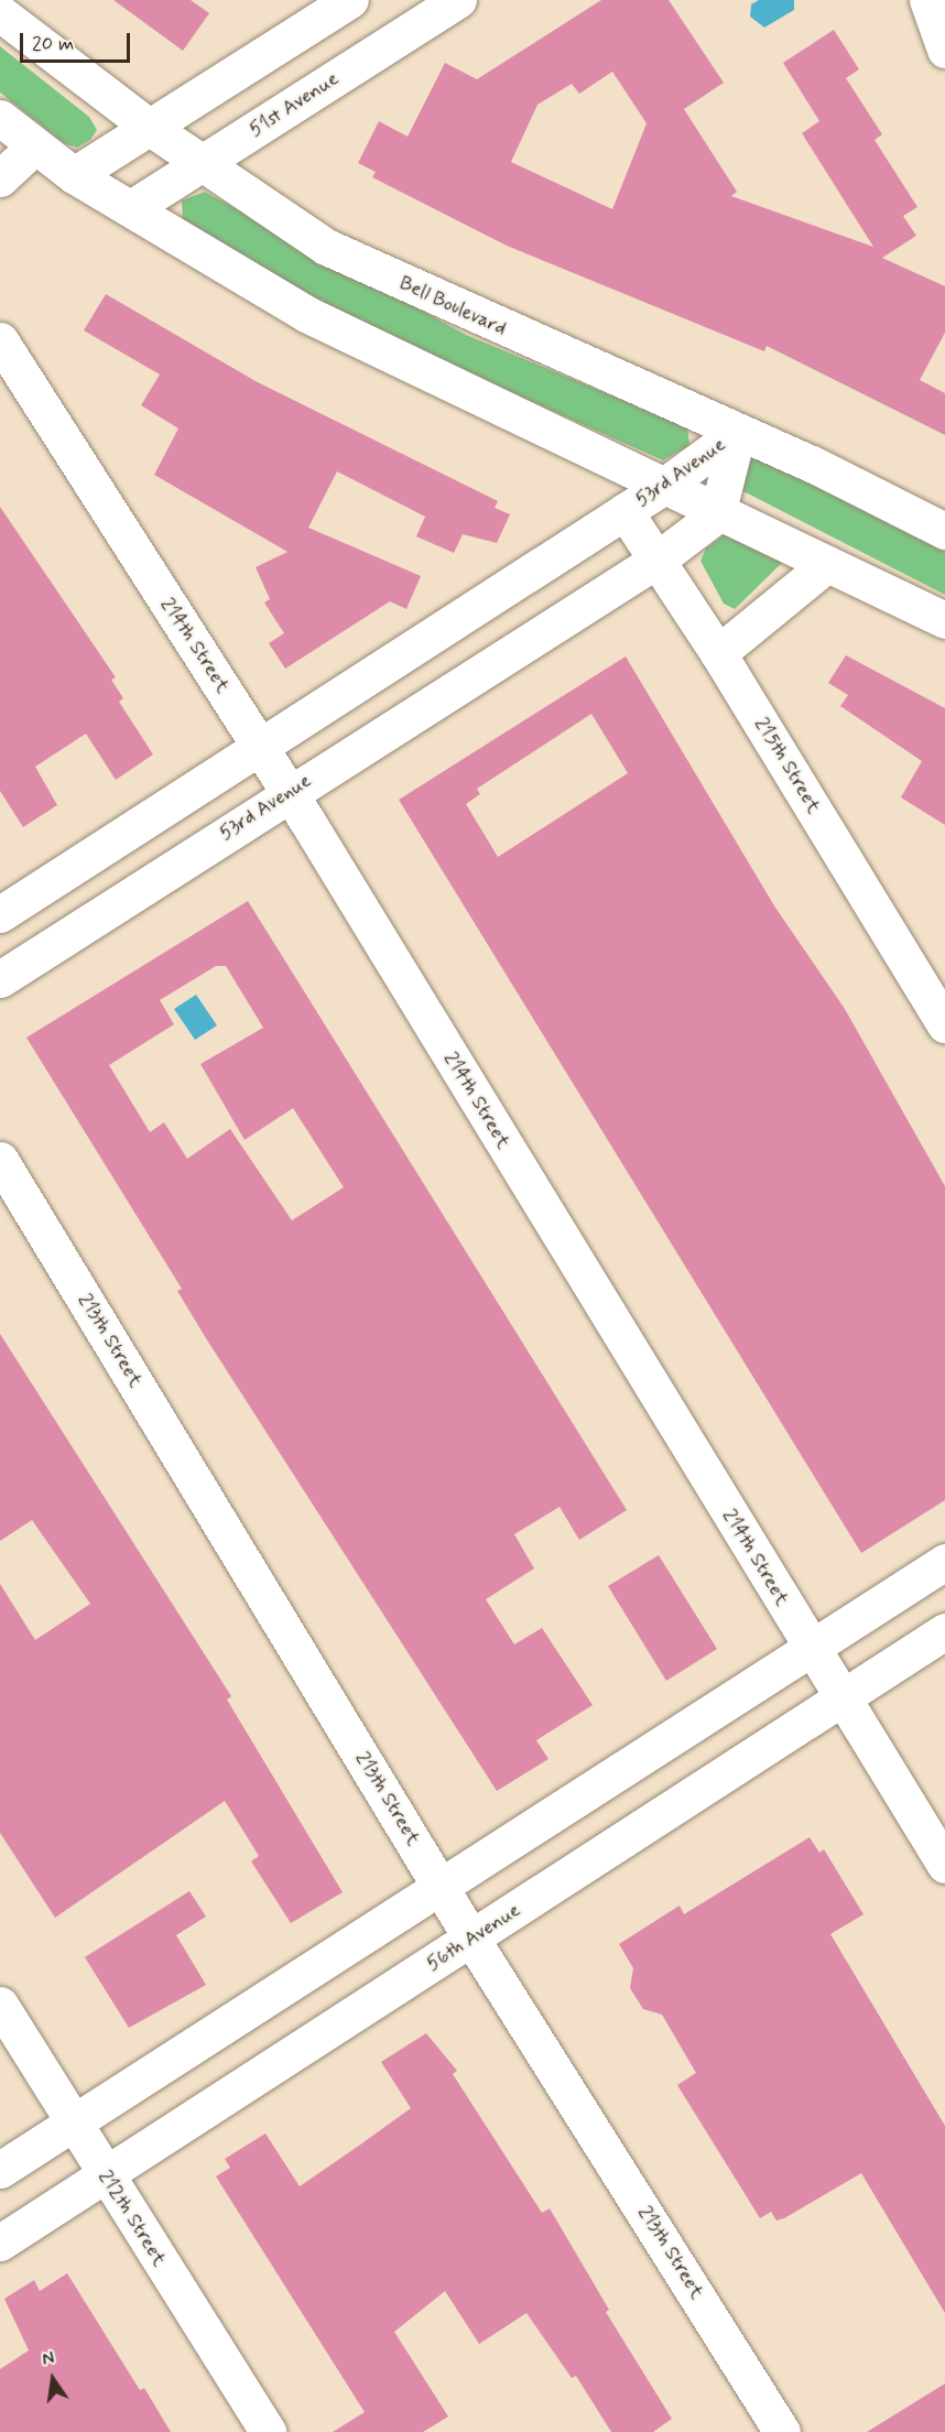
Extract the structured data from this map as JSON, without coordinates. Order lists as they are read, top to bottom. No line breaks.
{"streets":{"street":["51st Avenue","Bell Boulevard","53rd Avenue","214th Street","215th Street","213th Street","56th Avenue","212th Street"]},"crossings":[["51st Avenue","Bell Boulevard"],["Bell Boulevard","53rd Avenue"],["53rd Avenue","214th Street"],["53rd Avenue","215th Street"],["214th Street","56th Avenue"],["213th Street","56th Avenue"],["56th Avenue","212th Street"]],"scale_bar":"20 m","north":"top"}
